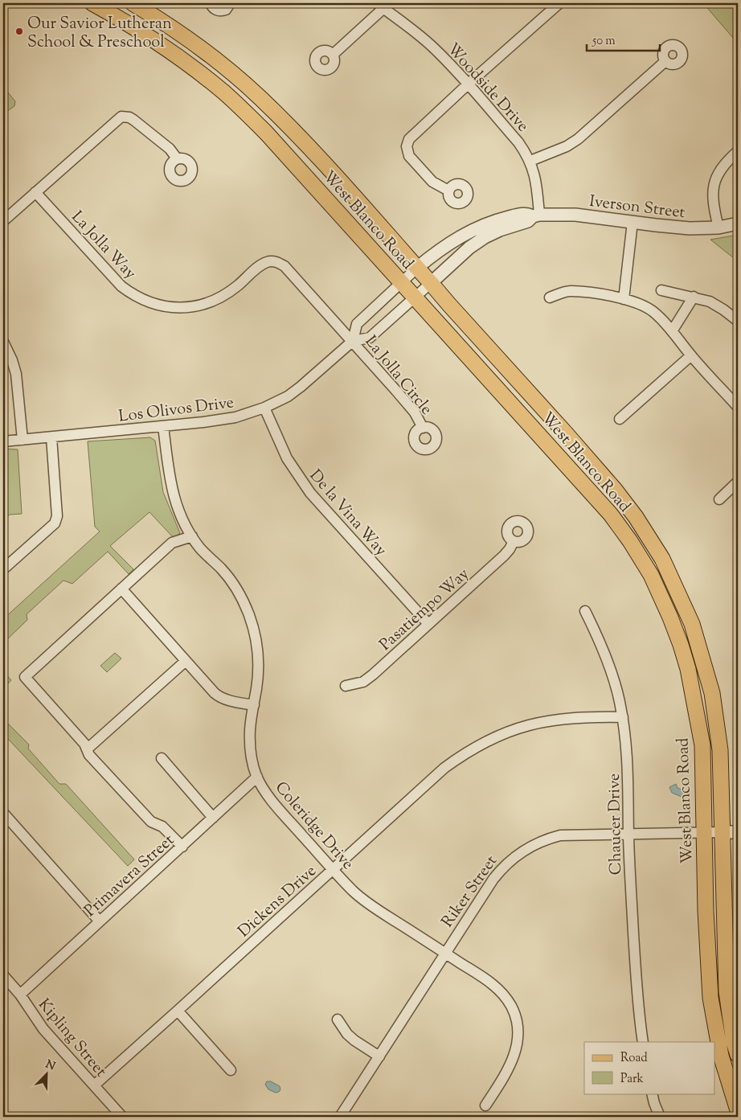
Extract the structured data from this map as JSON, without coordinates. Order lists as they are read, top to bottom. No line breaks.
{"streets":{"main road":["West Blanco Road"],"street":["Woodside Drive","Iverson Street","La Jolla Way","La Jolla Circle","Los Olivos Drive","De la Vina Way","Pasatiempo Way","Chaucer Drive","Coleridge Drive","Primavera Street","Riker Street","Dickens Drive","Kipling Street"]},"crossings":[["Woodside Drive","Iverson Street"],["Iverson Street","West Blanco Road"],["Iverson Street","Los Olivos Drive"],["West Blanco Road","Los Olivos Drive"],["West Blanco Road","Riker Street"],["La Jolla Way","La Jolla Circle"],["La Jolla Way","Los Olivos Drive"],["La Jolla Circle","Los Olivos Drive"],["Los Olivos Drive","De la Vina Way"],["Los Olivos Drive","Coleridge Drive"],["De la Vina Way","Pasatiempo Way"],["Chaucer Drive","Riker Street"],["Chaucer Drive","Dickens Drive"],["Coleridge Drive","Primavera Street"],["Coleridge Drive","Riker Street"],["Coleridge Drive","Dickens Drive"],["Primavera Street","Kipling Street"],["Dickens Drive","Kipling Street"]],"places":["Our Savior Lutheran School & Preschool"],"legend":["Road","Park"],"scale_bar":"50 m","north":"top right"}
